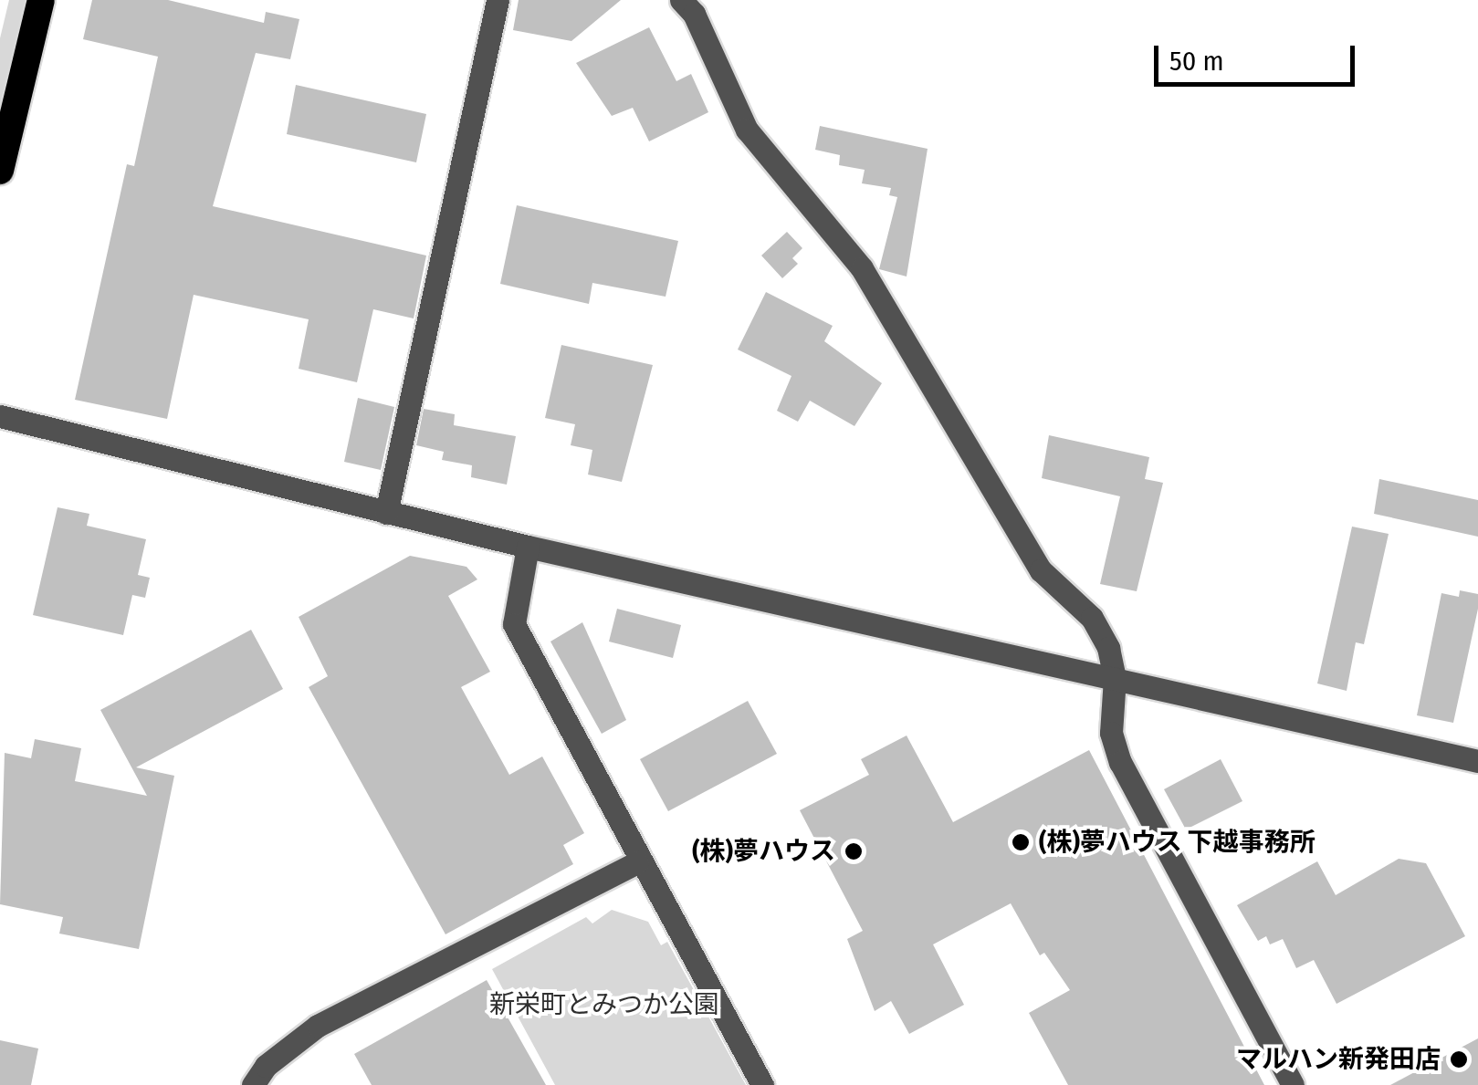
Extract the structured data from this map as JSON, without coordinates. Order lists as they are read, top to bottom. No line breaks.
{"parks":["新栄町とみつか公園"],"places":["(株)夢ハウス 下越事務所","(株)夢ハウス","マルハン新発田店"],"scale_bar":"50 m"}
